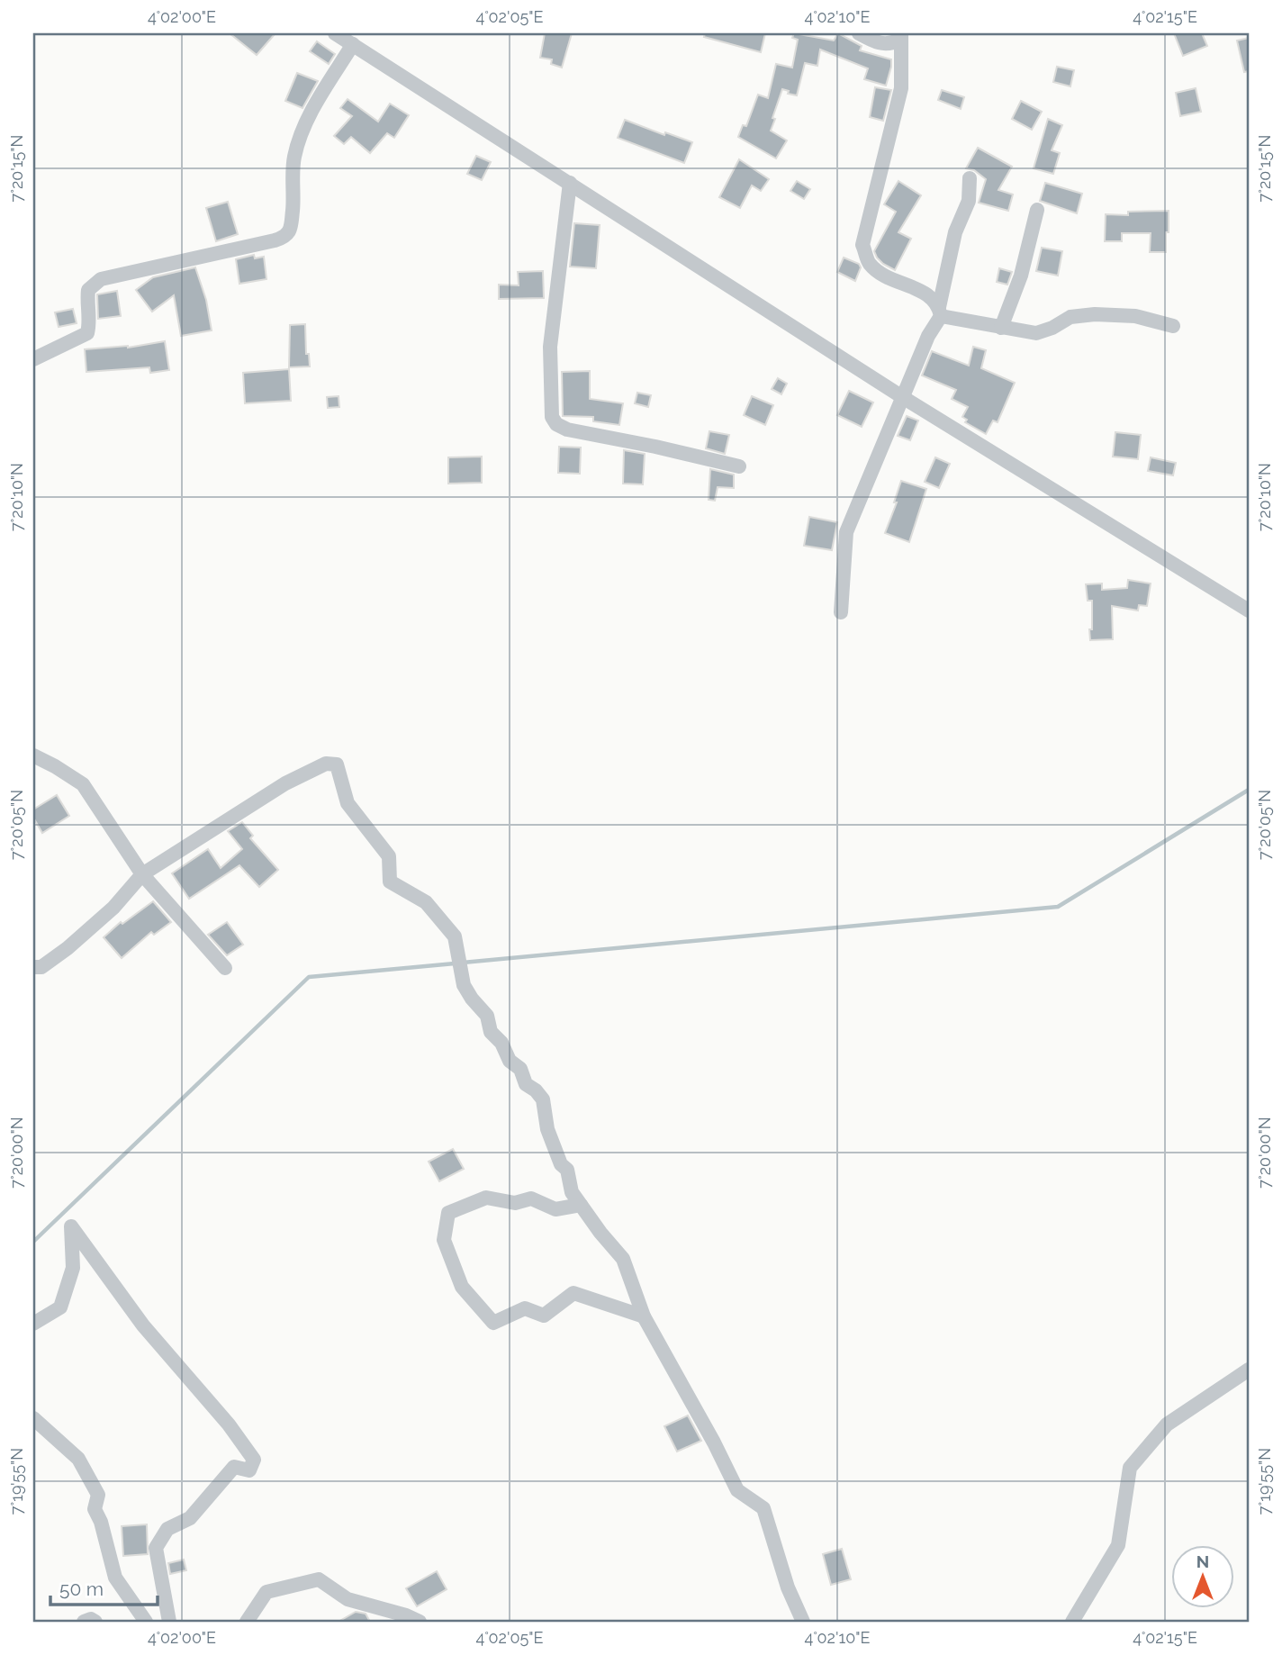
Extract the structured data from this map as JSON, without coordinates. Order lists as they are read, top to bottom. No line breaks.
{"scale_bar":"50 m","north":"top","coordinates":["4°02'00\"E","4°02'05\"E","4°02'10\"E","4°02'15\"E","7°20'15\"N","7°20'10\"N","7°20'05\"N","7°20'00\"N","7°19'55\"N"]}
